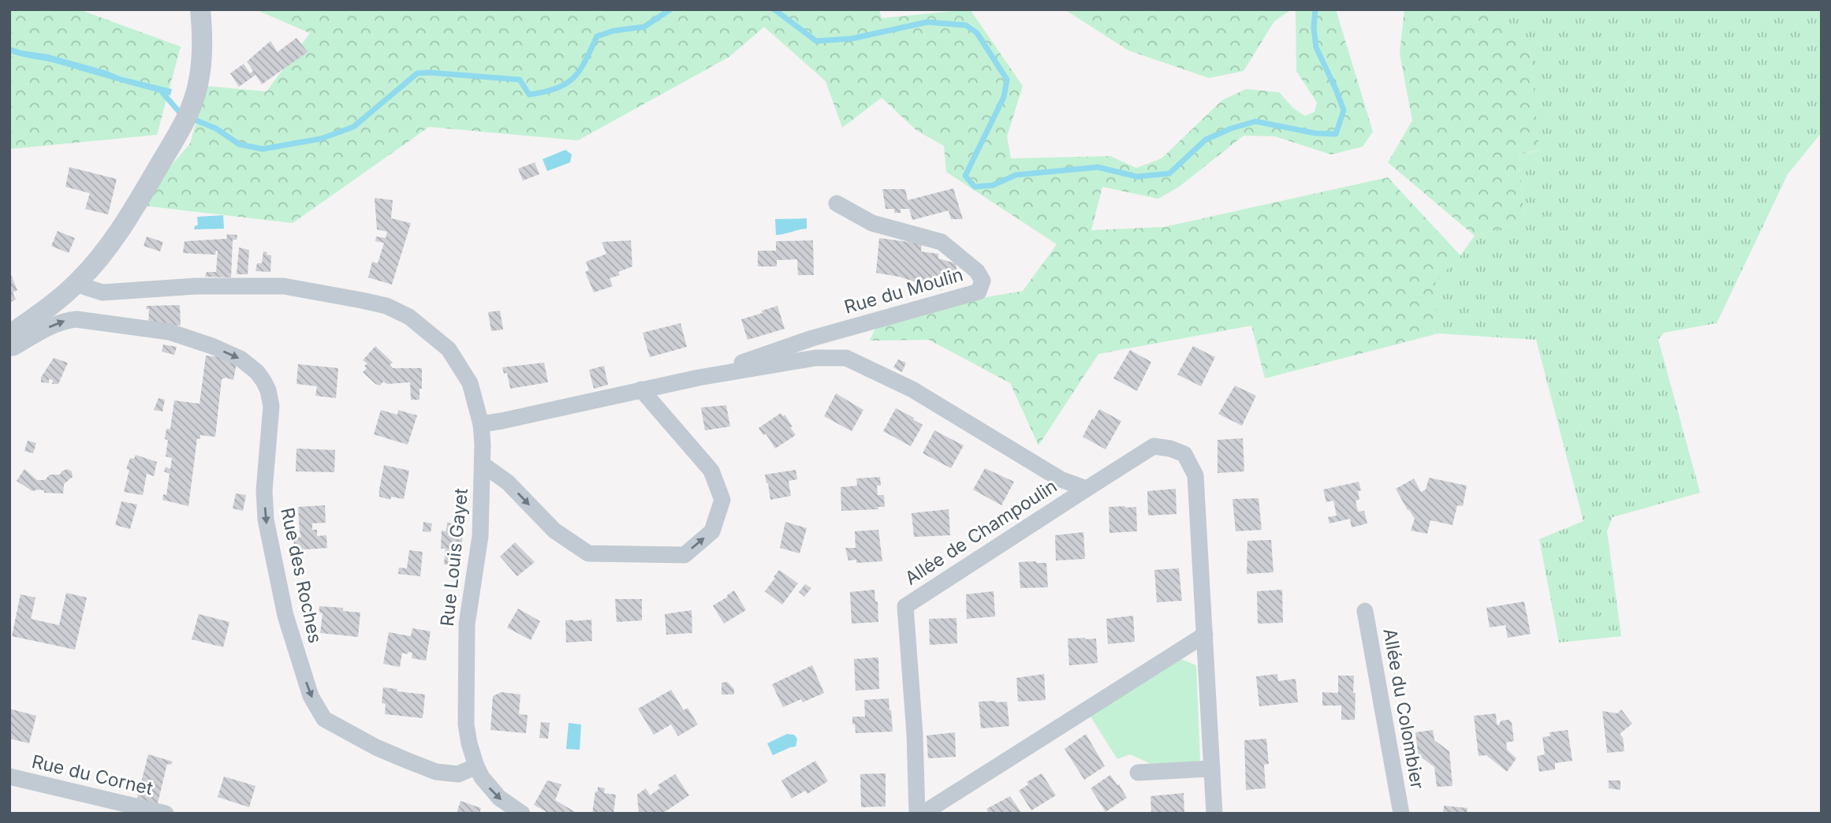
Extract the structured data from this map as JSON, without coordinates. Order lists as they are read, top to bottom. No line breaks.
{"streets":{"street":["Rue du Moulin","Allée de Champoulin","Rue Louis Gayet","Rue des Roches","Allée du Colombier","Rue du Cornet"]},"crossings":[["Rue du Moulin","Allée de Champoulin"],["Rue du Moulin","Rue Louis Gayet"],["Rue Louis Gayet","Rue des Roches"]]}
